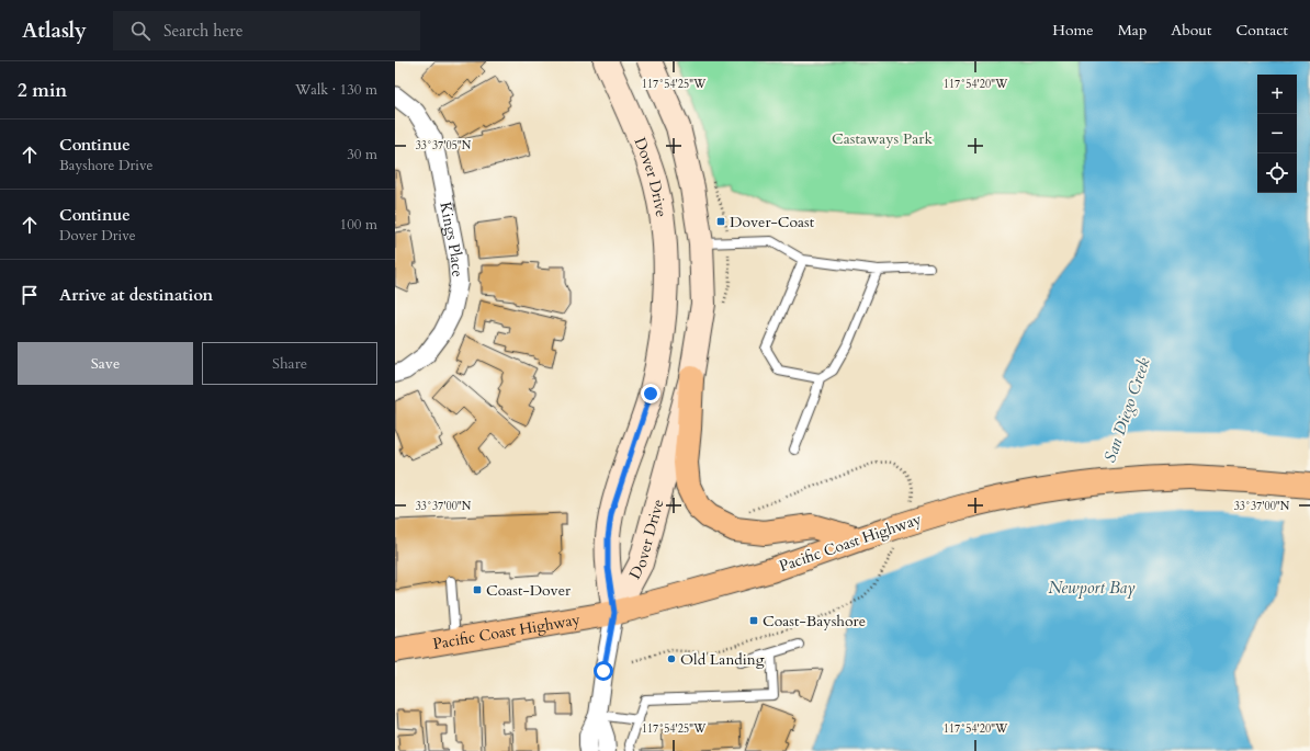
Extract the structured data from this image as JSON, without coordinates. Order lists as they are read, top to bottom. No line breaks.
{"streets":{"highway":["Pacific Coast Highway"],"street":["Dover Drive","Kings Place"]},"crossings":[["Dover Drive","Pacific Coast Highway"]],"water":["San Diego Creek","Newport Bay"],"parks":["Castaways Park"],"places":{"transit":["Dover-Coast","Coast-Dover","Coast-Bayshore"],"other":["Old Landing"]},"page":{"header":"Atlasly","search":"Search here","nav":["Home","Map","About","Contact"],"heading":["2 min","Walk · 130 m"],"map_buttons":["+","−"],"list":[["Continue","Bayshore Drive","30 m"],["Continue","Dover Drive","100 m"],"Arrive at destination"],"buttons":["Save","Share"]},"coordinates":["117°54'25\"W","117°54'20\"W","33°37'05\"N","33°37'00\"N"]}
